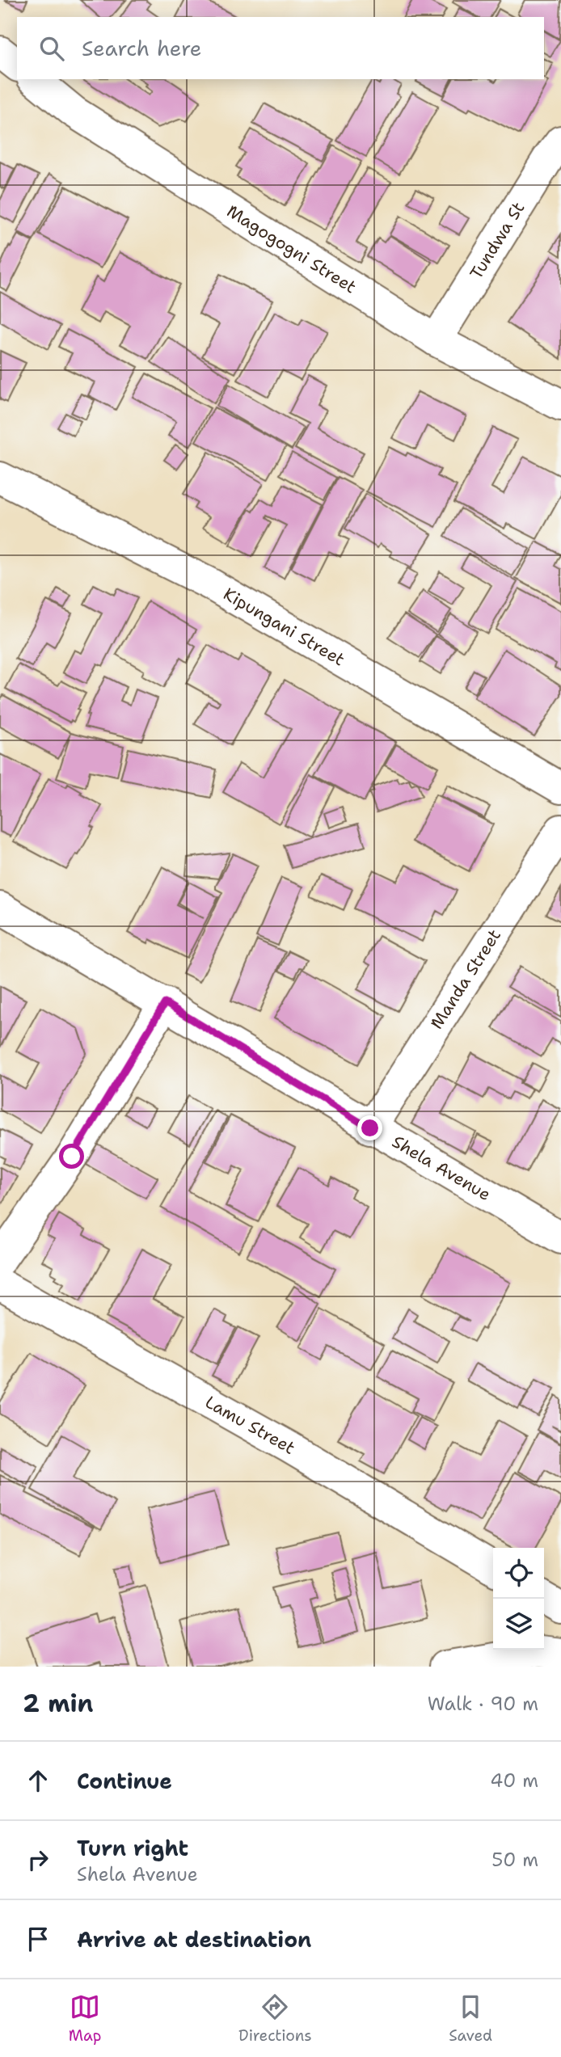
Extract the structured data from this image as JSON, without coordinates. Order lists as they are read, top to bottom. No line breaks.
{"streets":{"street":["Tundwa St","Magogogni Street","Kipungani Street","Manda Street","Shela Avenue","Lamu Street"]},"crossings":[["Tundwa St","Magogogni Street"],["Manda Street","Shela Avenue"]],"page":{"search":"Search here","heading":["2 min","Walk · 90 m"],"list":[["Continue","40 m"],["Turn right","Shela Avenue","50 m"],"Arrive at destination"],"nav":["Map","Directions","Saved"]}}
